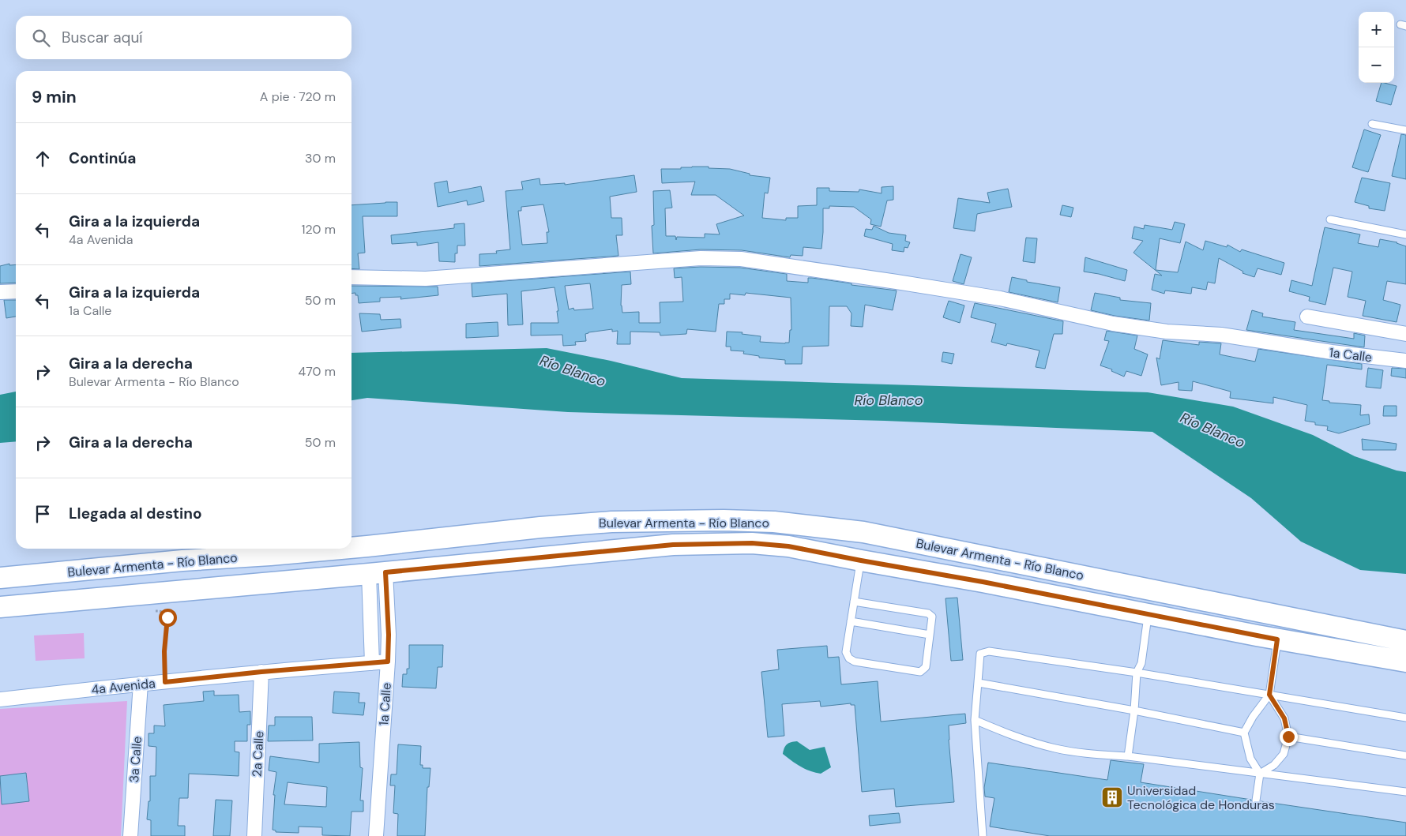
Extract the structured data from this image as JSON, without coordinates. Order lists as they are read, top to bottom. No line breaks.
{"streets":{"main road":["Bulevar Armenta - Río Blanco"],"street":["1a Calle","4a Avenida","2a Calle","3a Calle"]},"crossings":[["1a Calle","Bulevar Armenta - Río Blanco"],["1a Calle","4a Avenida"],["4a Avenida","2a Calle"],["4a Avenida","3a Calle"]],"water":["Río Blanco"],"places":{"building":["Universidad Tecnológica de Honduras"]},"page":{"map_buttons":["+","−"],"search":"Buscar aquí","heading":["9 min","A pie · 720 m"],"list":[["Continúa","30 m"],["Gira a la izquierda","4a Avenida","120 m"],["Gira a la izquierda","1a Calle","50 m"],["Gira a la derecha","Bulevar Armenta - Río Blanco","470 m"],["Gira a la derecha","50 m"],"Llegada al destino"]}}
